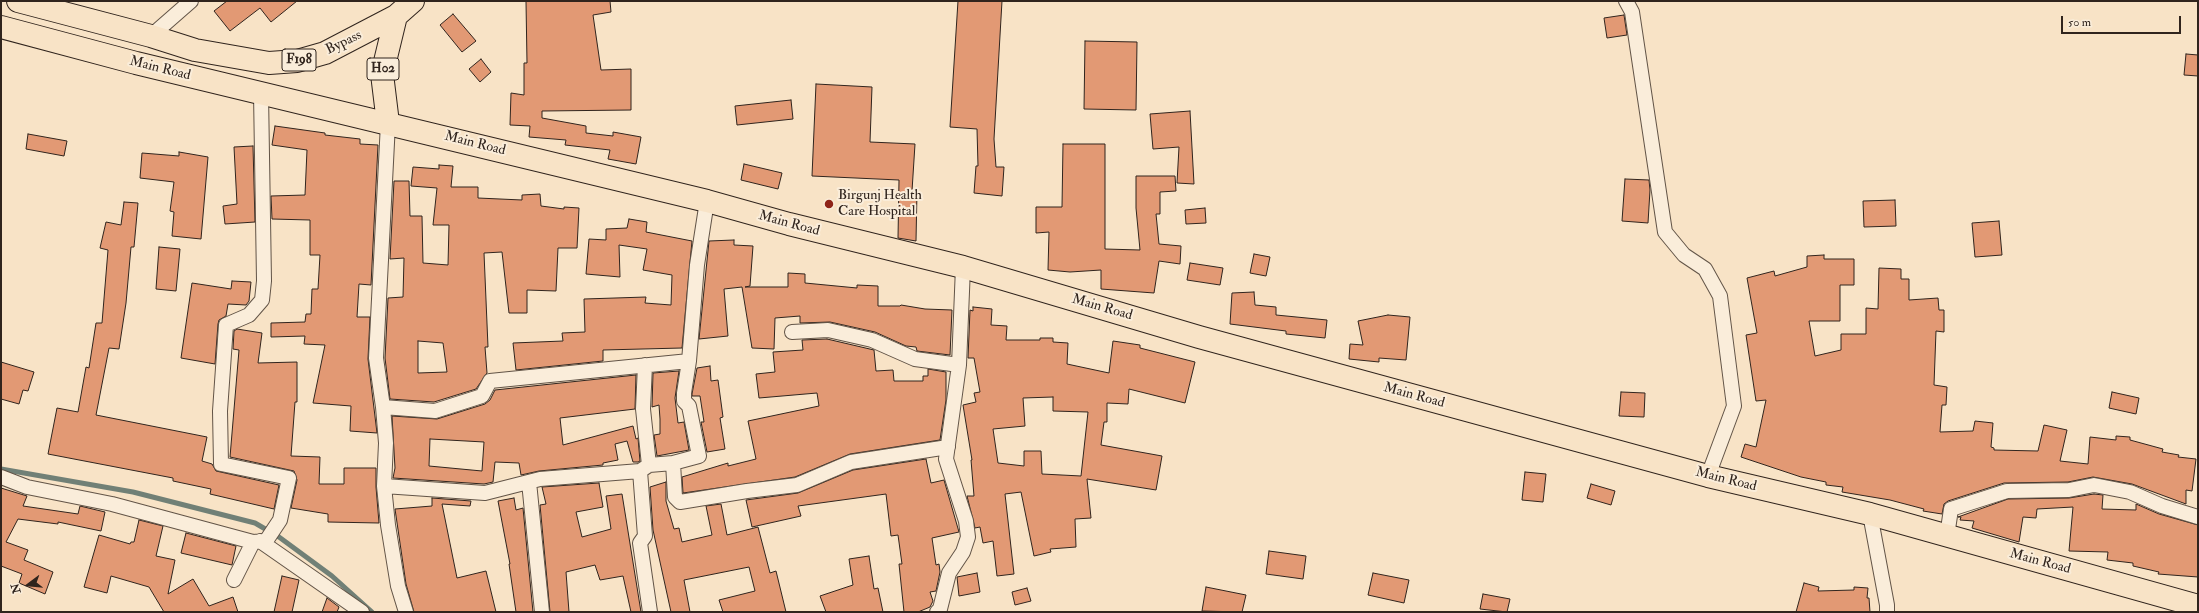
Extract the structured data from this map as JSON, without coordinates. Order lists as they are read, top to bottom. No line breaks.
{"streets":{"main road":["Bypass","F198","Main Road","H02"]},"crossings":[["Bypass","Main Road"],["Bypass","H02"],["Main Road","H02"]],"places":["Birgunj Health Care Hospital"],"scale_bar":"50 m","north":"left"}
